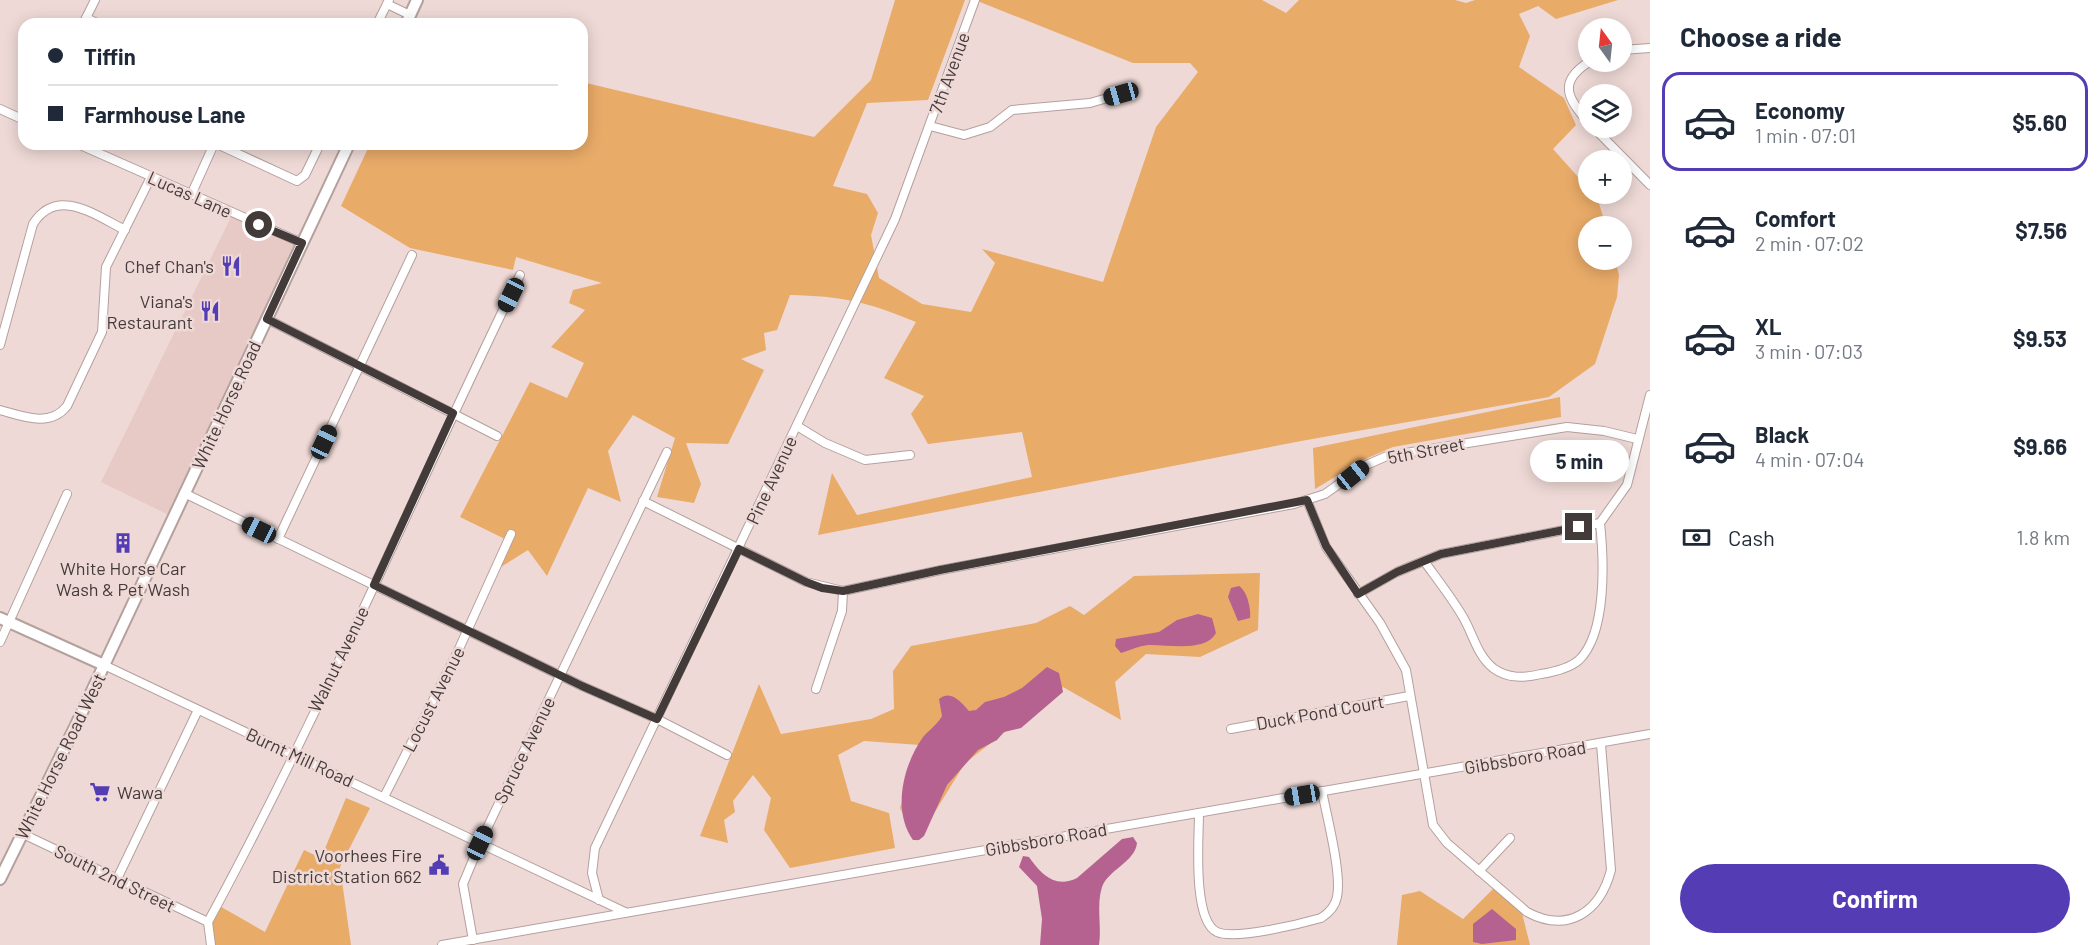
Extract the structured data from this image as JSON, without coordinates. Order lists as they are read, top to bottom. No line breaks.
{"streets":{"main road":["White Horse Road","White Horse Road West","Burnt Mill Road"],"street":["7th Avenue","Lucas Lane","5th Street","Pine Avenue","Walnut Avenue","Locust Avenue","Duck Pond Court","Spruce Avenue","Gibbsboro Road","South 2nd Street"]},"crossings":[["7th Avenue","Pine Avenue"],["Lucas Lane","White Horse Road"],["White Horse Road","White Horse Road West"],["White Horse Road","Burnt Mill Road"],["5th Street","Pine Avenue"],["5th Street","Spruce Avenue"],["Pine Avenue","Burnt Mill Road"],["Walnut Avenue","Burnt Mill Road"],["Walnut Avenue","South 2nd Street"],["Locust Avenue","Burnt Mill Road"],["Spruce Avenue","Burnt Mill Road"],["Spruce Avenue","Gibbsboro Road"],["White Horse Road West","Burnt Mill Road"],["White Horse Road West","South 2nd Street"],["Burnt Mill Road","Gibbsboro Road"]],"places":{"restaurant":["Chef Chan's","Viana's Restaurant"],"building":["White Horse Car Wash & Pet Wash"],"supermarket":["Wawa"],"public building":["Voorhees Fire District Station 662"]},"north":"top","page":{"heading":"Choose a ride","map_buttons":["+","−"],"banner":["Tiffin","Farmhouse Lane"],"list":[{"name":"Economy","note":"1 min · 07:01","value":"$5.60"},{"name":"Comfort","note":"2 min · 07:02","value":"$7.56"},{"name":"XL","note":"3 min · 07:03","value":"$9.53"},{"name":"Black","note":"4 min · 07:04","value":"$9.66"}],"bubble":"5 min","pay":["Cash","1.8 km"],"buttons":"Confirm"}}
